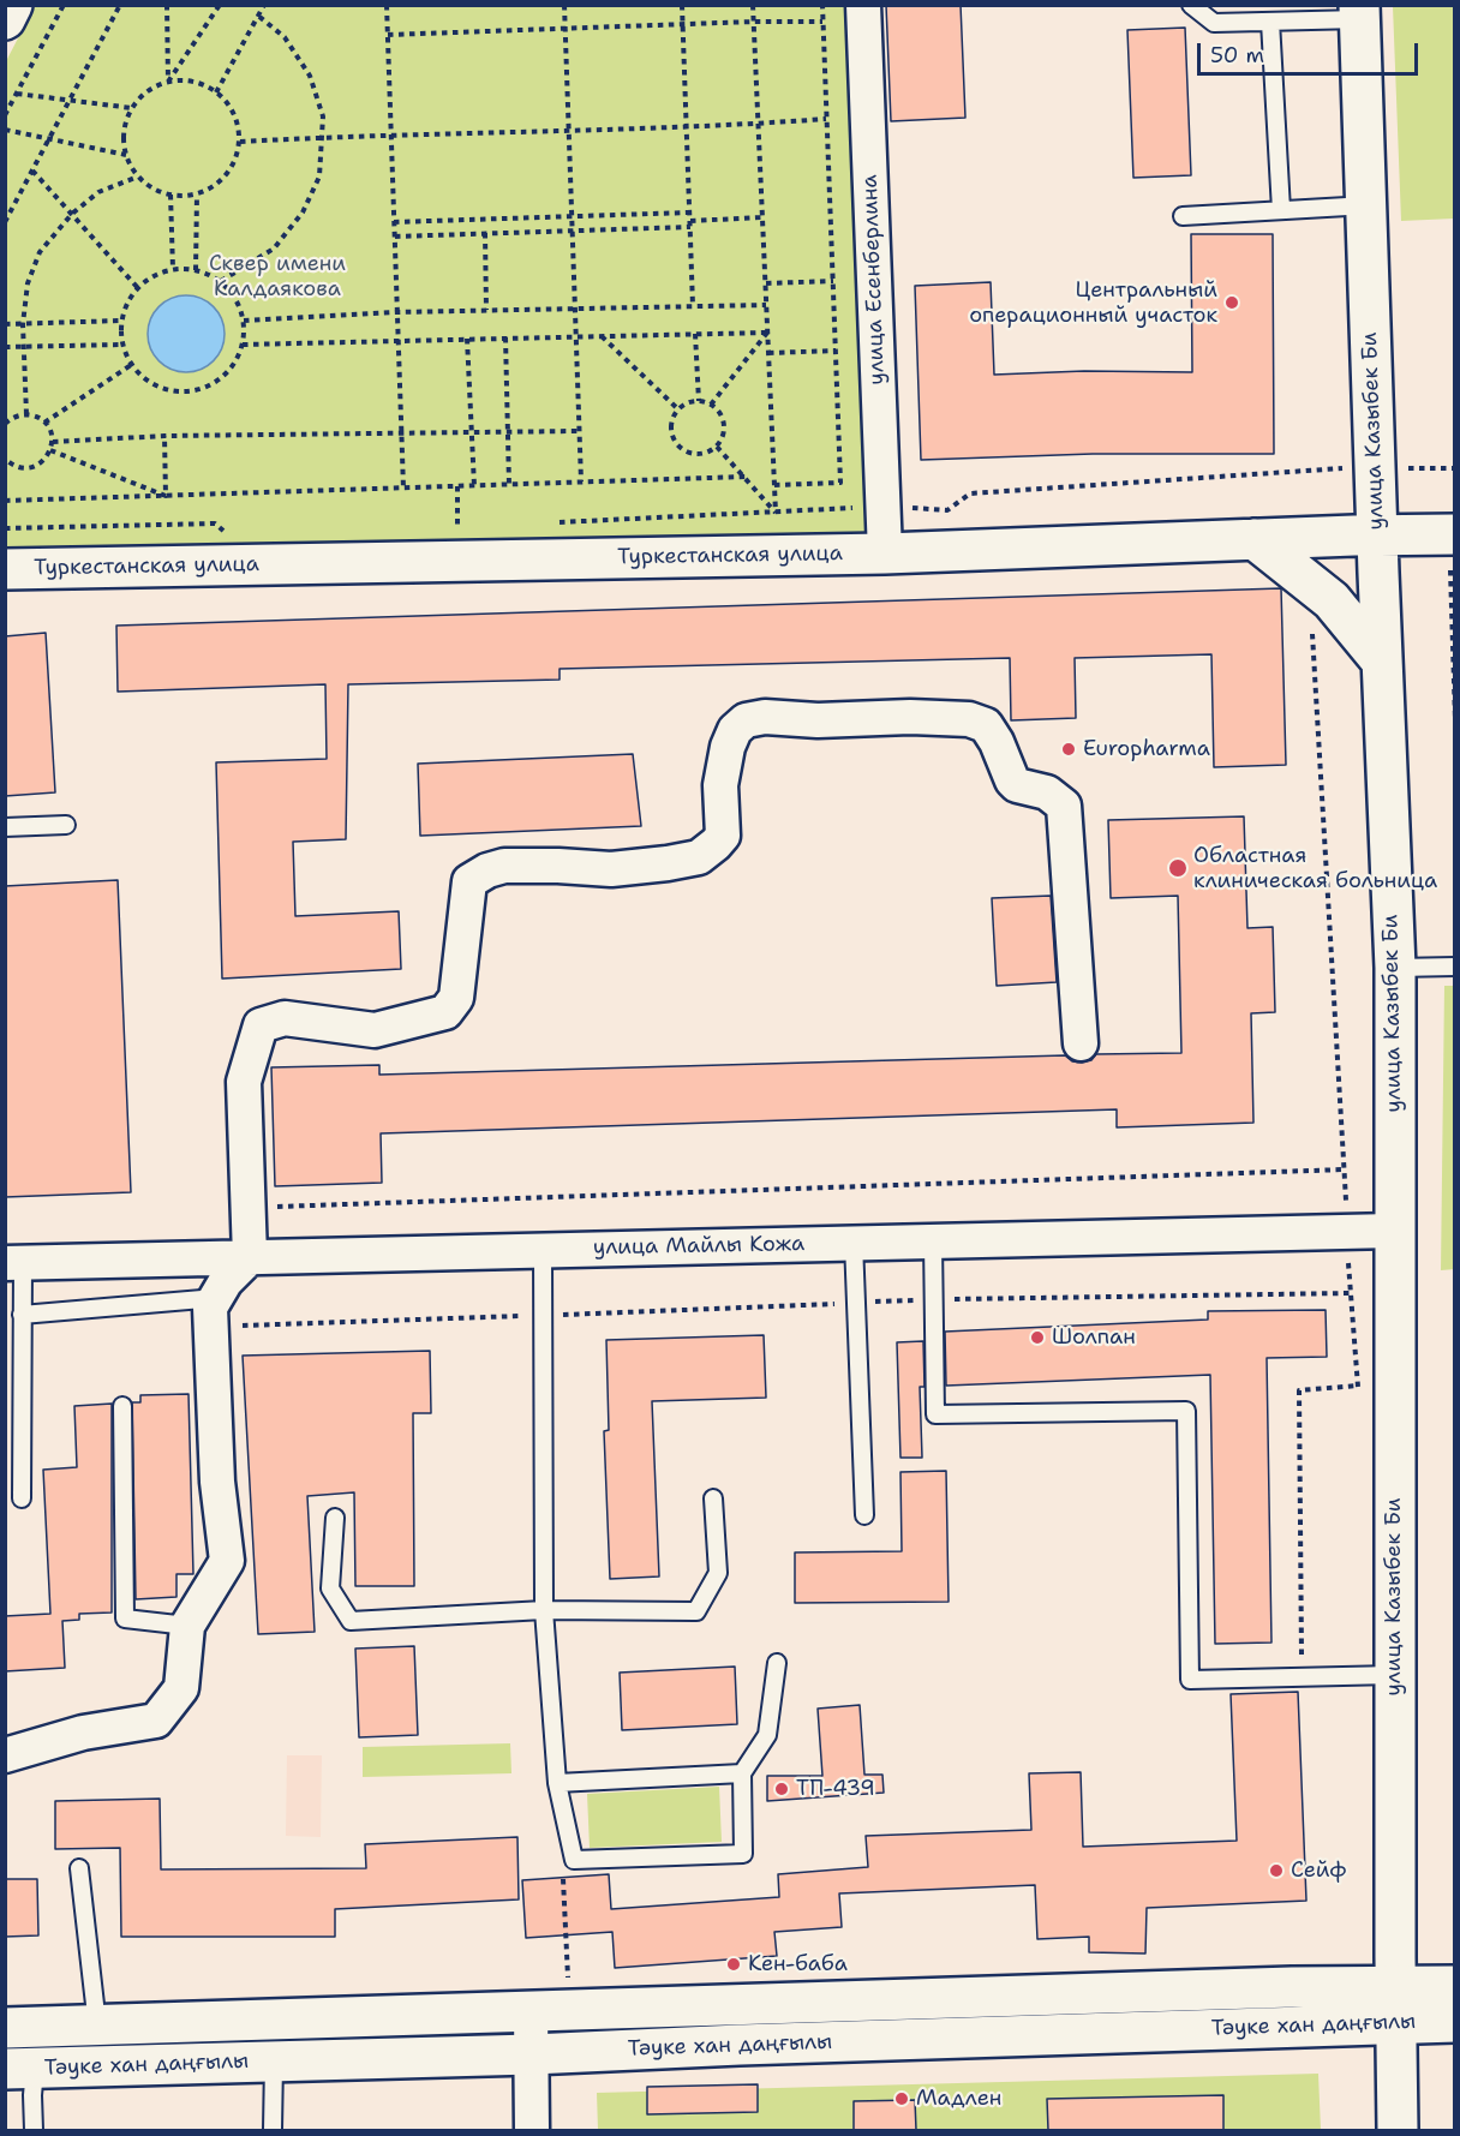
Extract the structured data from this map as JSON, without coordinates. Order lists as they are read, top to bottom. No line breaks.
{"streets":{"main road":["улица Казыбек Би","Туркестанская улица","Тәуке хан даңғылы"],"street":["улица Есенберлина","улица Майлы Кожа"]},"crossings":[["улица Есенберлина","Туркестанская улица"],["улица Казыбек Би","Туркестанская улица"],["улица Казыбек Би","улица Майлы Кожа"],["улица Казыбек Би","Тәуке хан даңғылы"]],"parks":["Сквер имени Калдаякова"],"places":["Центральный операционный участок","Europharma","Областная клиническая больница","Шолпан","ТП-439","Сейф","Кен-баба","Мадлен"],"scale_bar":"50 m"}
